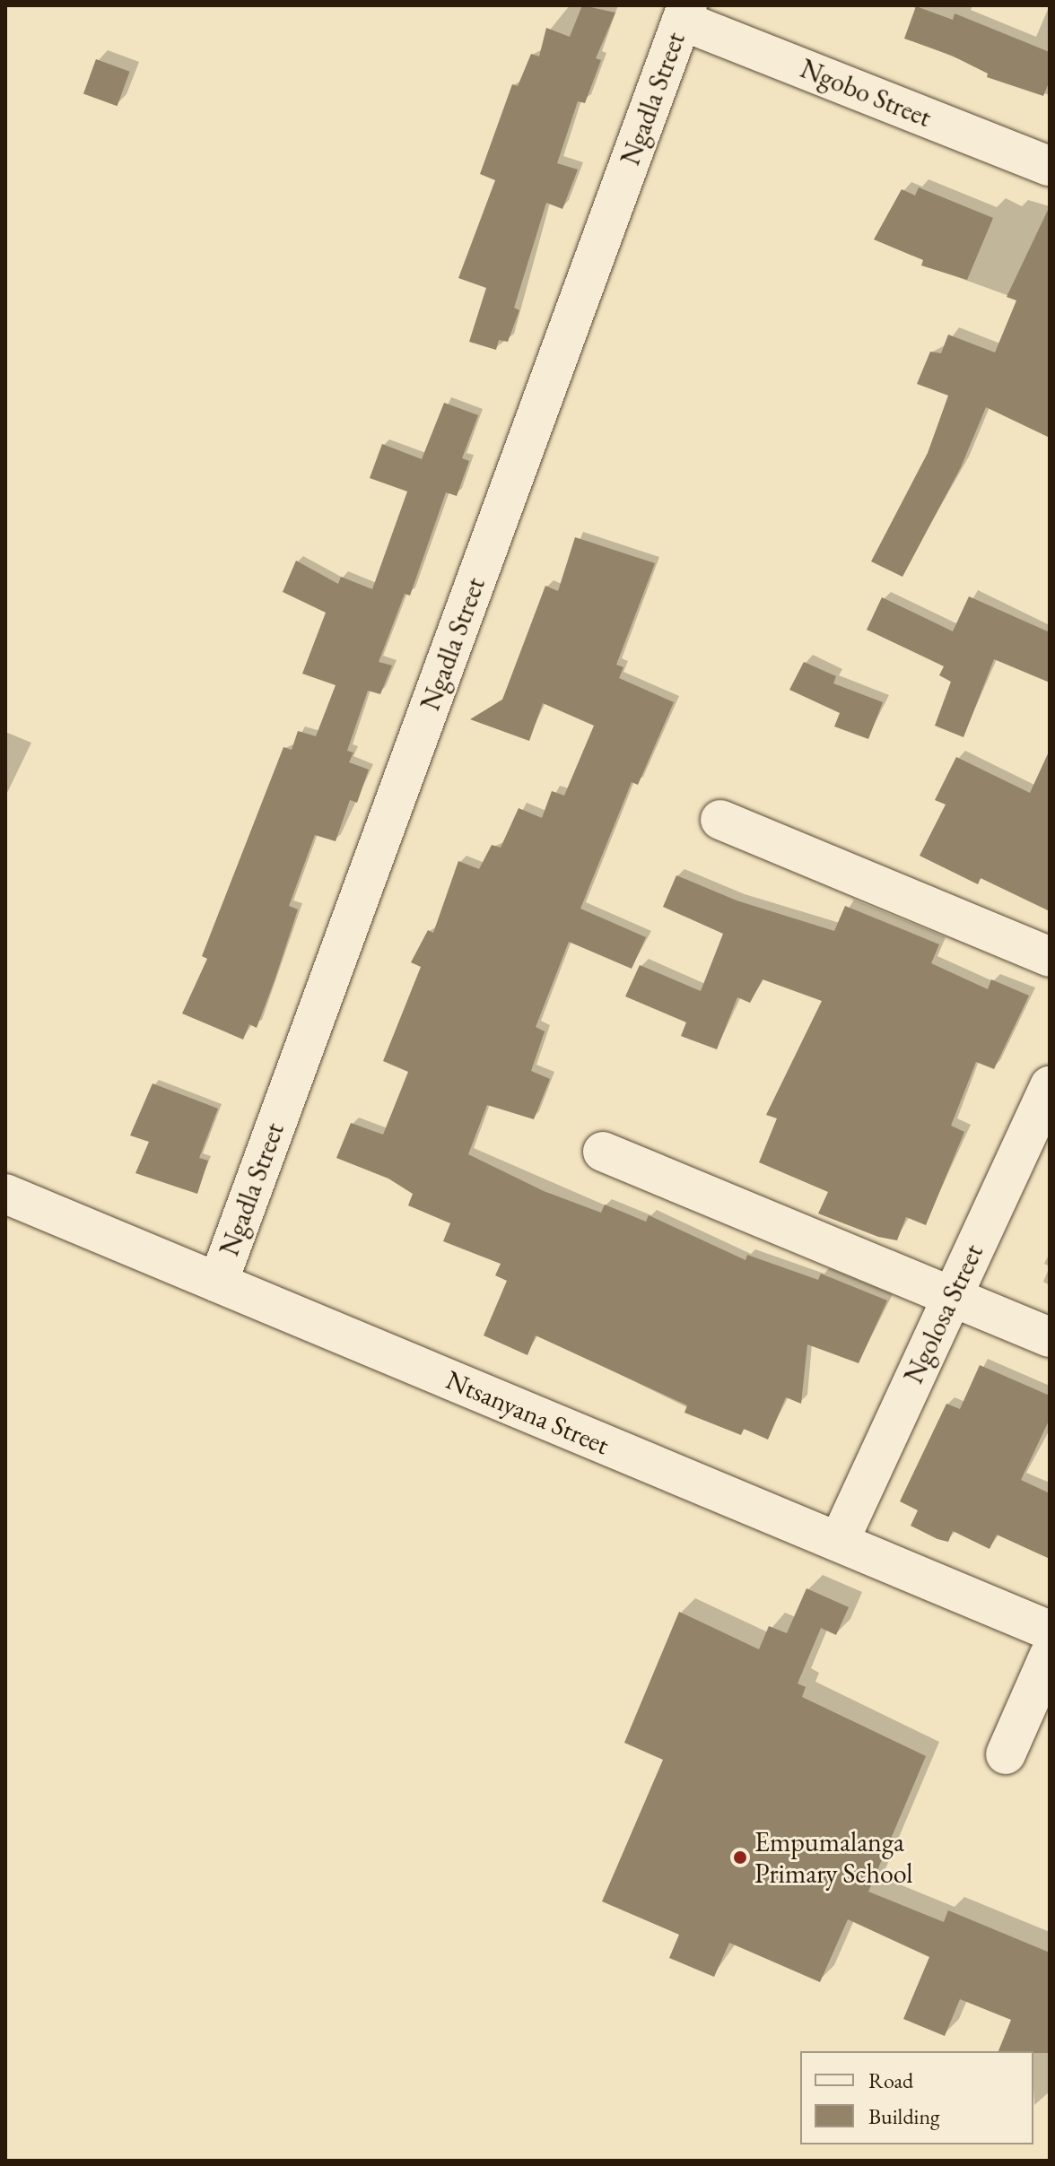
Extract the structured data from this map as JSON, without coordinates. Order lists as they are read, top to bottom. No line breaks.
{"streets":{"street":["Ngobo Street","Ngadla Street","Ngolosa Street","Ntsanyana Street"]},"crossings":[["Ngobo Street","Ngadla Street"],["Ngadla Street","Ntsanyana Street"],["Ngolosa Street","Ntsanyana Street"]],"places":["Empumalanga Primary School"],"legend":["Road","Building"]}
